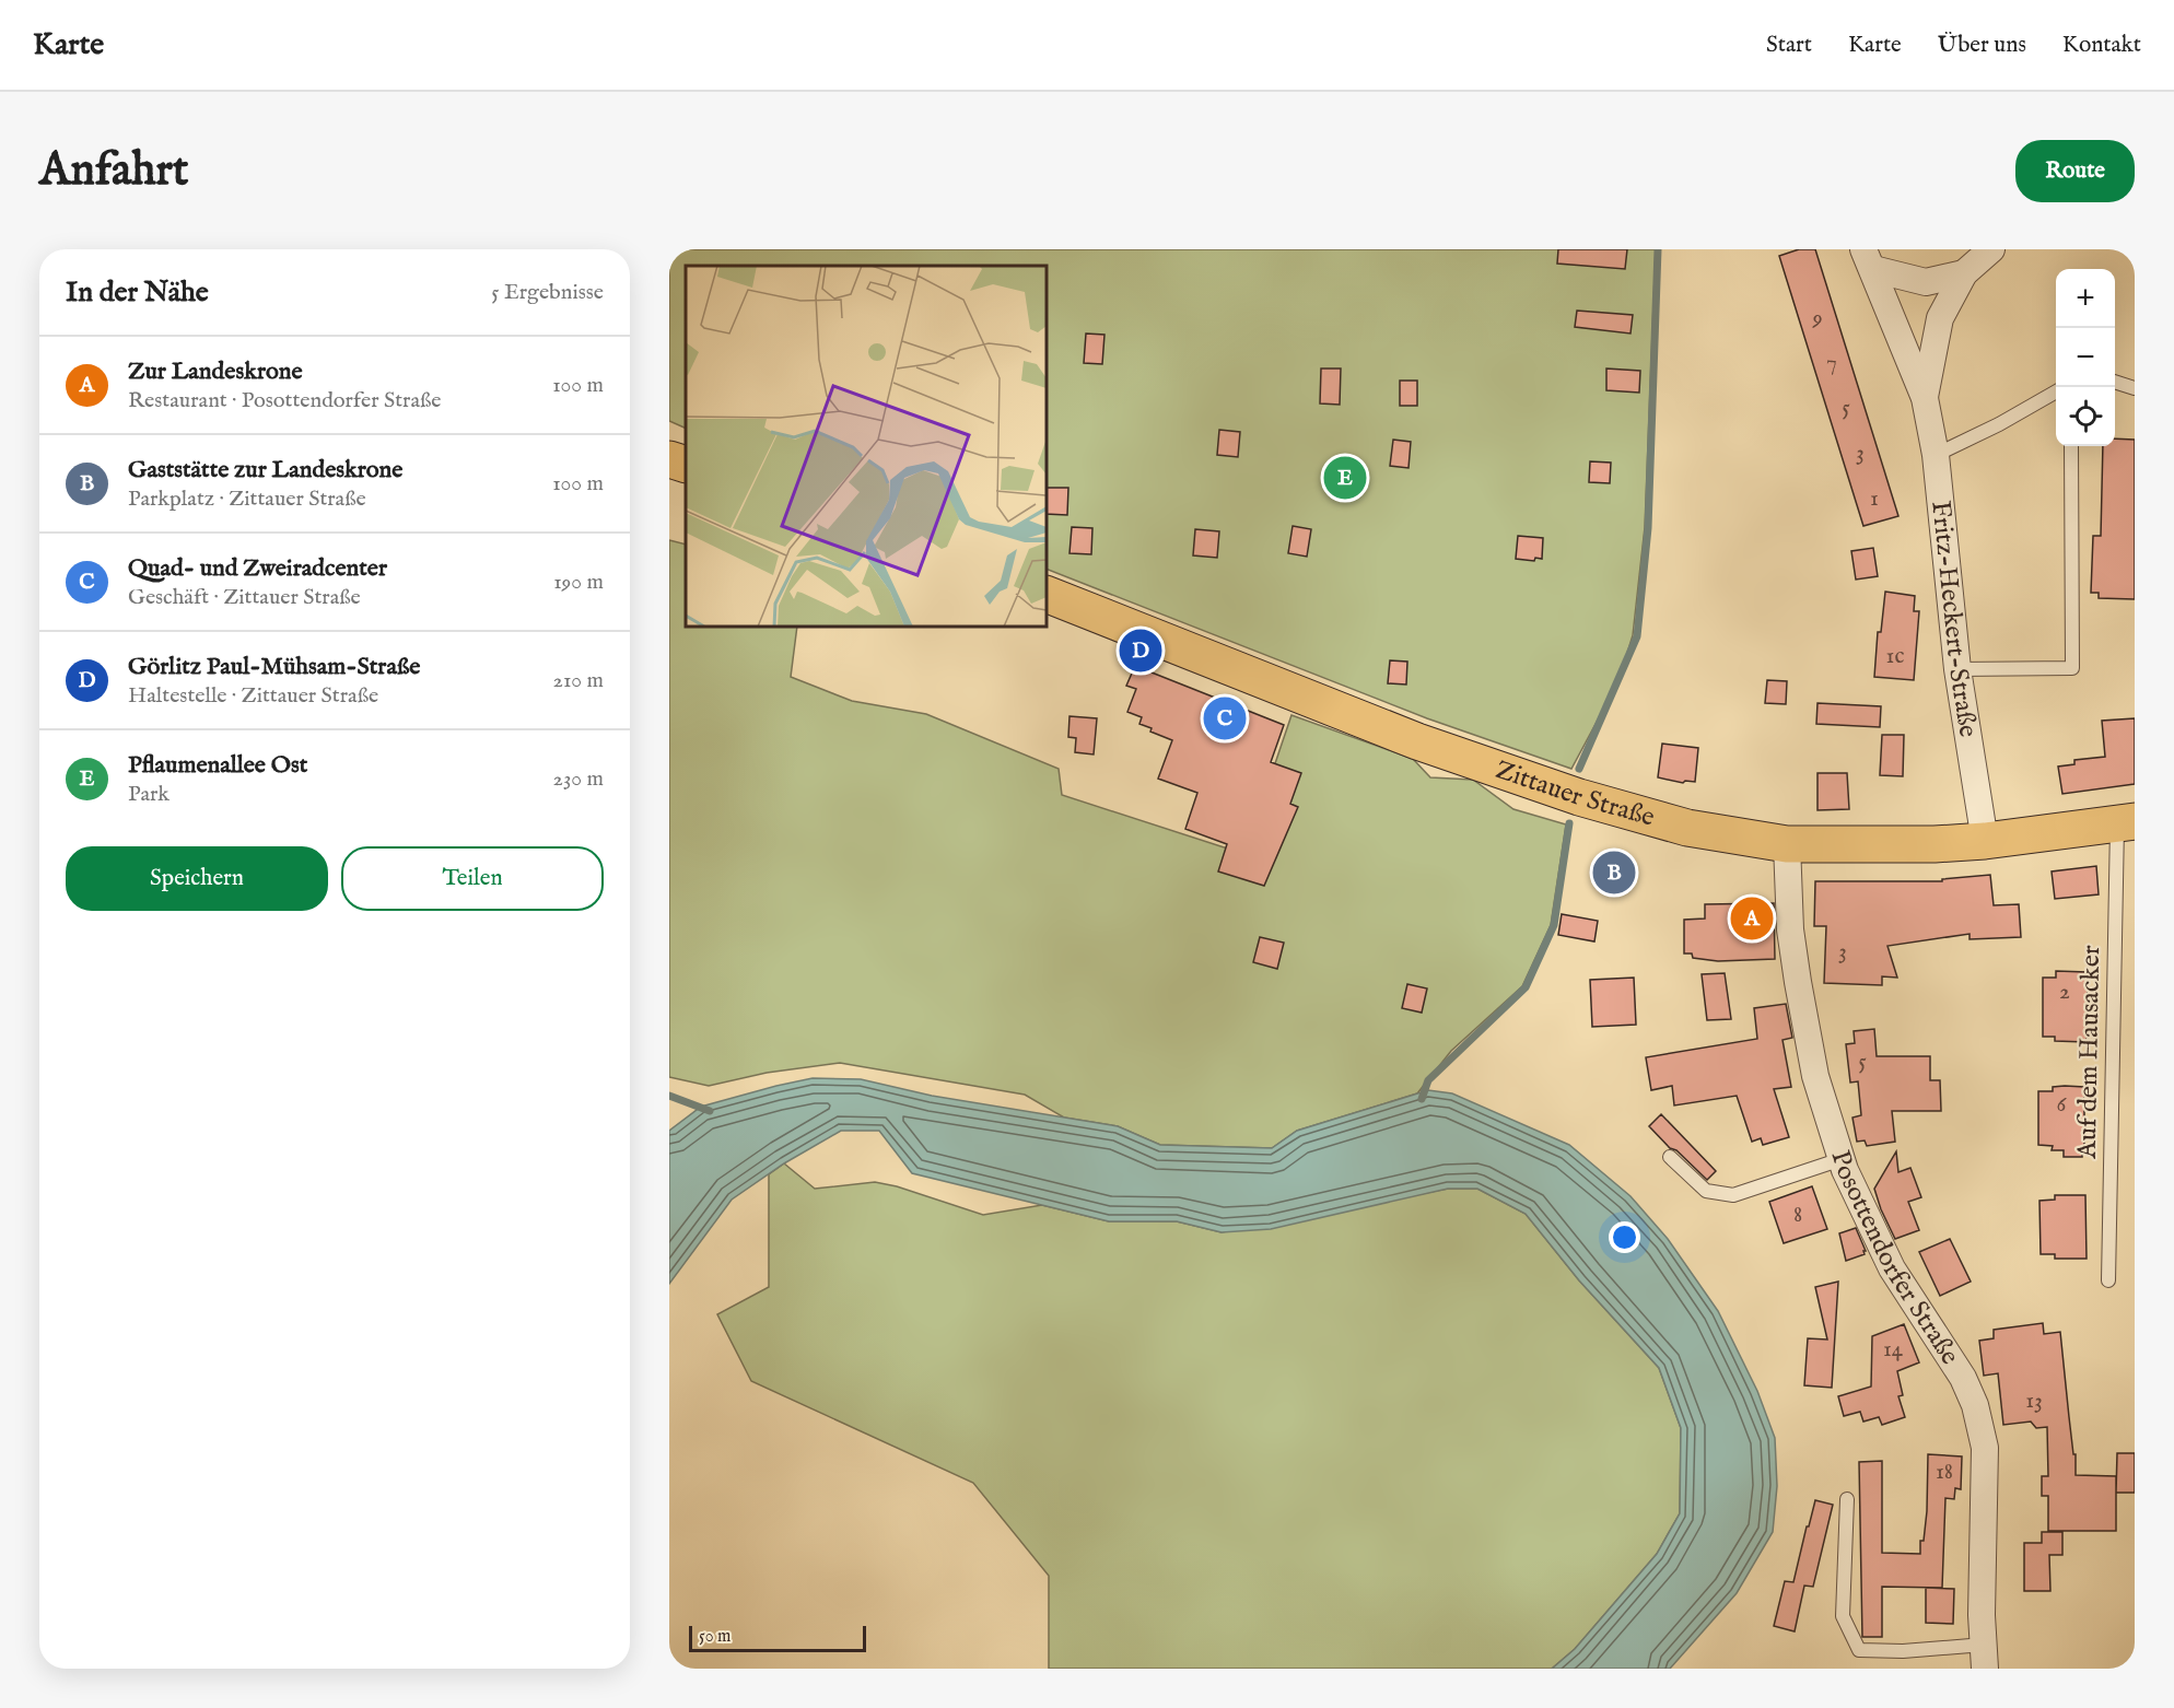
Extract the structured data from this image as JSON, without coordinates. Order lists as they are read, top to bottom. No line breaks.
{"streets":{"main road":["Zittauer Straße"],"street":["Fritz-Heckert-Straße","Posottendorfer Straße"],"lane":["Auf dem Hausacker"]},"crossings":[["Fritz-Heckert-Straße","Zittauer Straße"],["Zittauer Straße","Auf dem Hausacker"],["Zittauer Straße","Posottendorfer Straße"]],"house_numbers":["9","7","5","3","1","1c","3","2","5","6","8","14","13","18"],"scale_bar":"50 m","page":{"header":"Karte","nav":["Start","Karte","Über uns","Kontakt"],"buttons":["Route",["Speichern","Teilen"]],"title":"Anfahrt","heading":["In der Nähe","5 Ergebnisse"],"map_buttons":["+","−"],"list":[{"mark":"A","name":"Zur Landeskrone","note":"Restaurant · Posottendorfer Straße","value":"100 m"},{"mark":"B","name":"Gaststätte zur Landeskrone","note":"Parkplatz · Zittauer Straße","value":"100 m"},{"mark":"C","name":"Quad- und Zweiradcenter","note":"Geschäft · Zittauer Straße","value":"190 m"},{"mark":"D","name":"Görlitz Paul-Mühsam-Straße","note":"Haltestelle · Zittauer Straße","value":"210 m"},{"mark":"E","name":"Pflaumenallee Ost","note":"Park","value":"230 m"}],"pins":["E","D","C","B","A"],"scale":"50 m"}}
